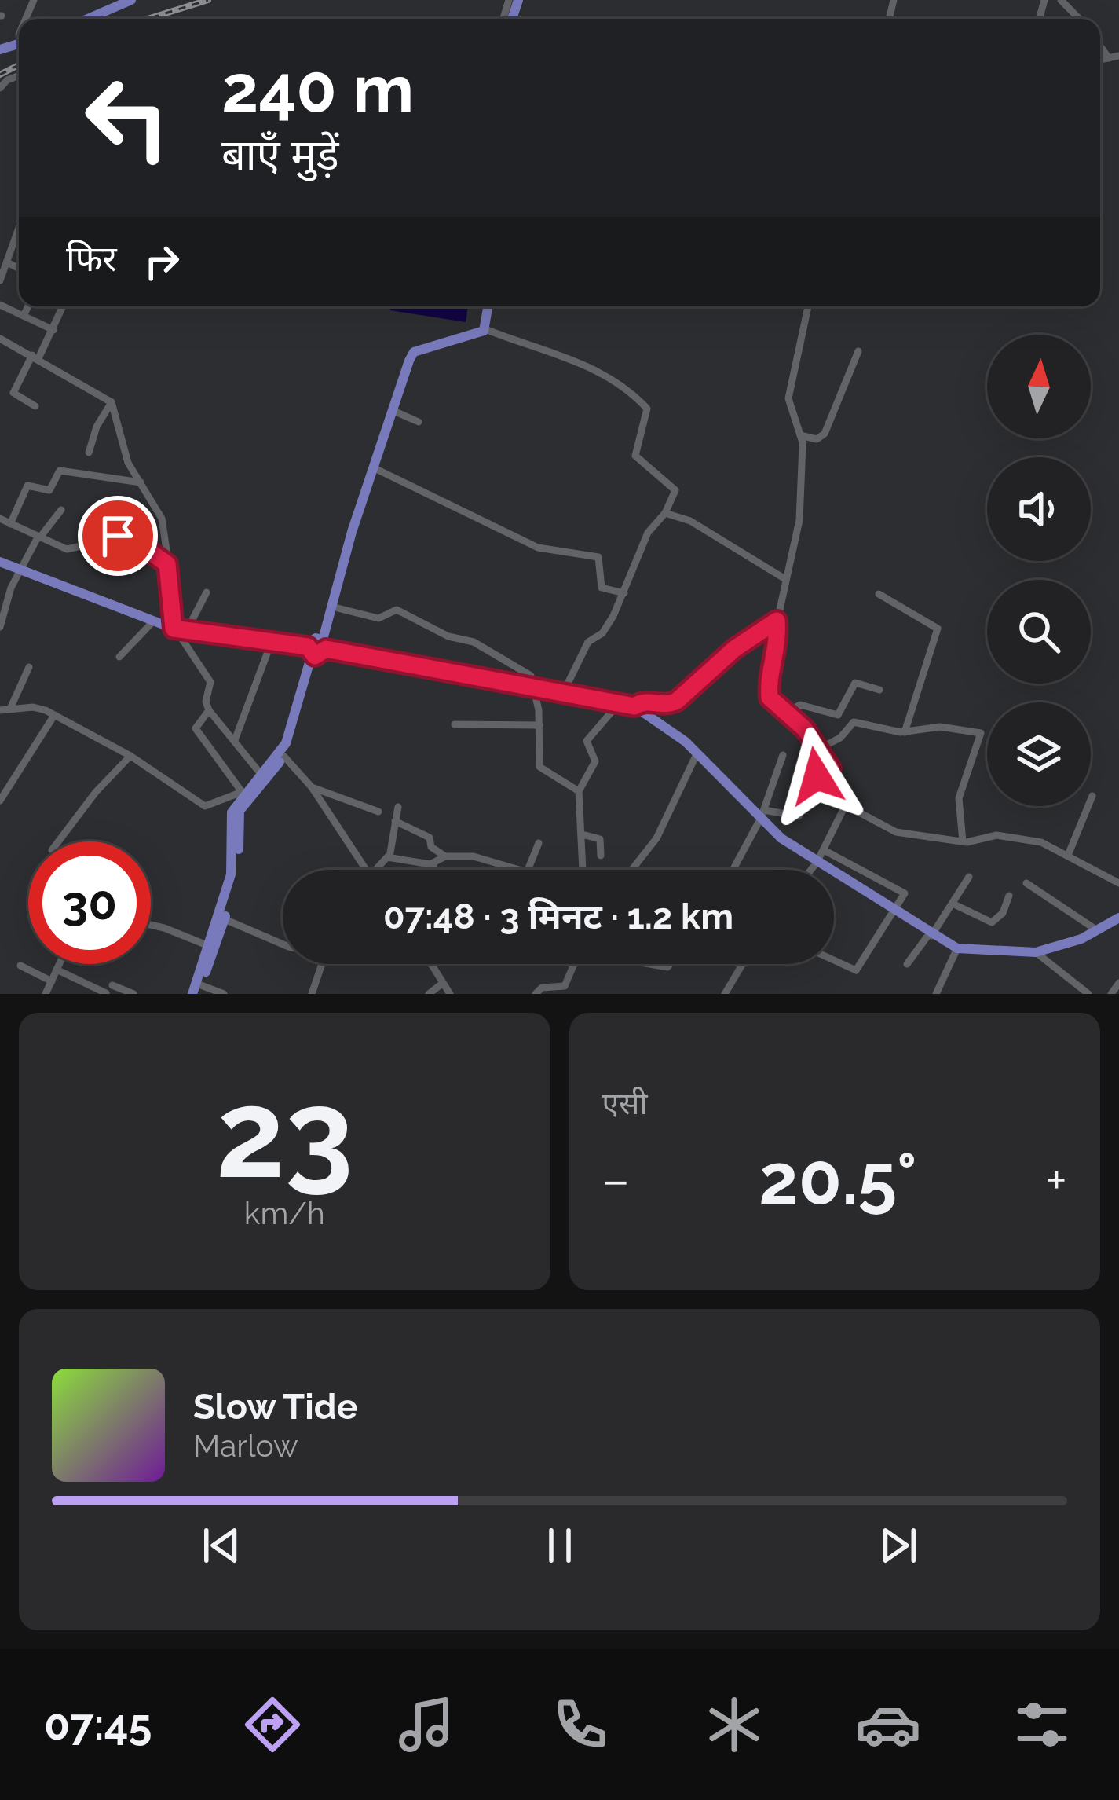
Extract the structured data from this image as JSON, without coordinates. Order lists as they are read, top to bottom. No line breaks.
{"north":"top","page":{"turn":["240 m","बाएँ मुड़ें"],"then":"फिर","limit":"30","trip":"07:48 · 3 मिनट · 1.2 km","tile":[["23","km/h"],"एसी"],"heat":["−","20.5°","+"],"song":["Slow Tide","Marlow"],"tabs":"07:45"}}
